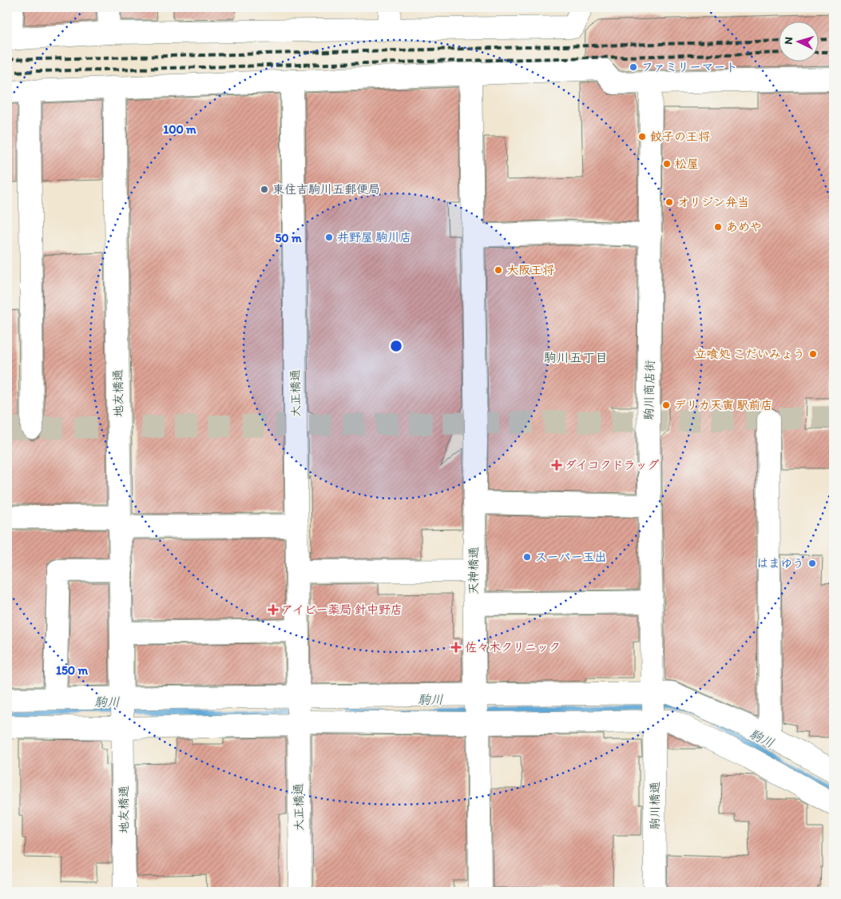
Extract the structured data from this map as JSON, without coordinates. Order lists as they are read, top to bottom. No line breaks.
{"streets":{"street":["駒川商店街","地友橋通","大正橋通","天神橋通","駒川橋通"]},"crossings":[["駒川商店街","駒川橋通"]],"districts":["駒川五丁目"],"water":["駒川"],"places":{"other":["ファミリーマート","餃子の王将","松屋","東住吉駒川五郵便局","オリジン弁当","あめや","井野屋 駒川店","大阪王将","立喰処 こだいみょう","デリカ天寅 駅前店","スーパー玉出","はまゆう"],"health":["ダイコクドラッグ","アイビー薬局 針中野店","佐々木クリニック"]},"north":"left","rings":["100 m","50 m","150 m"]}
